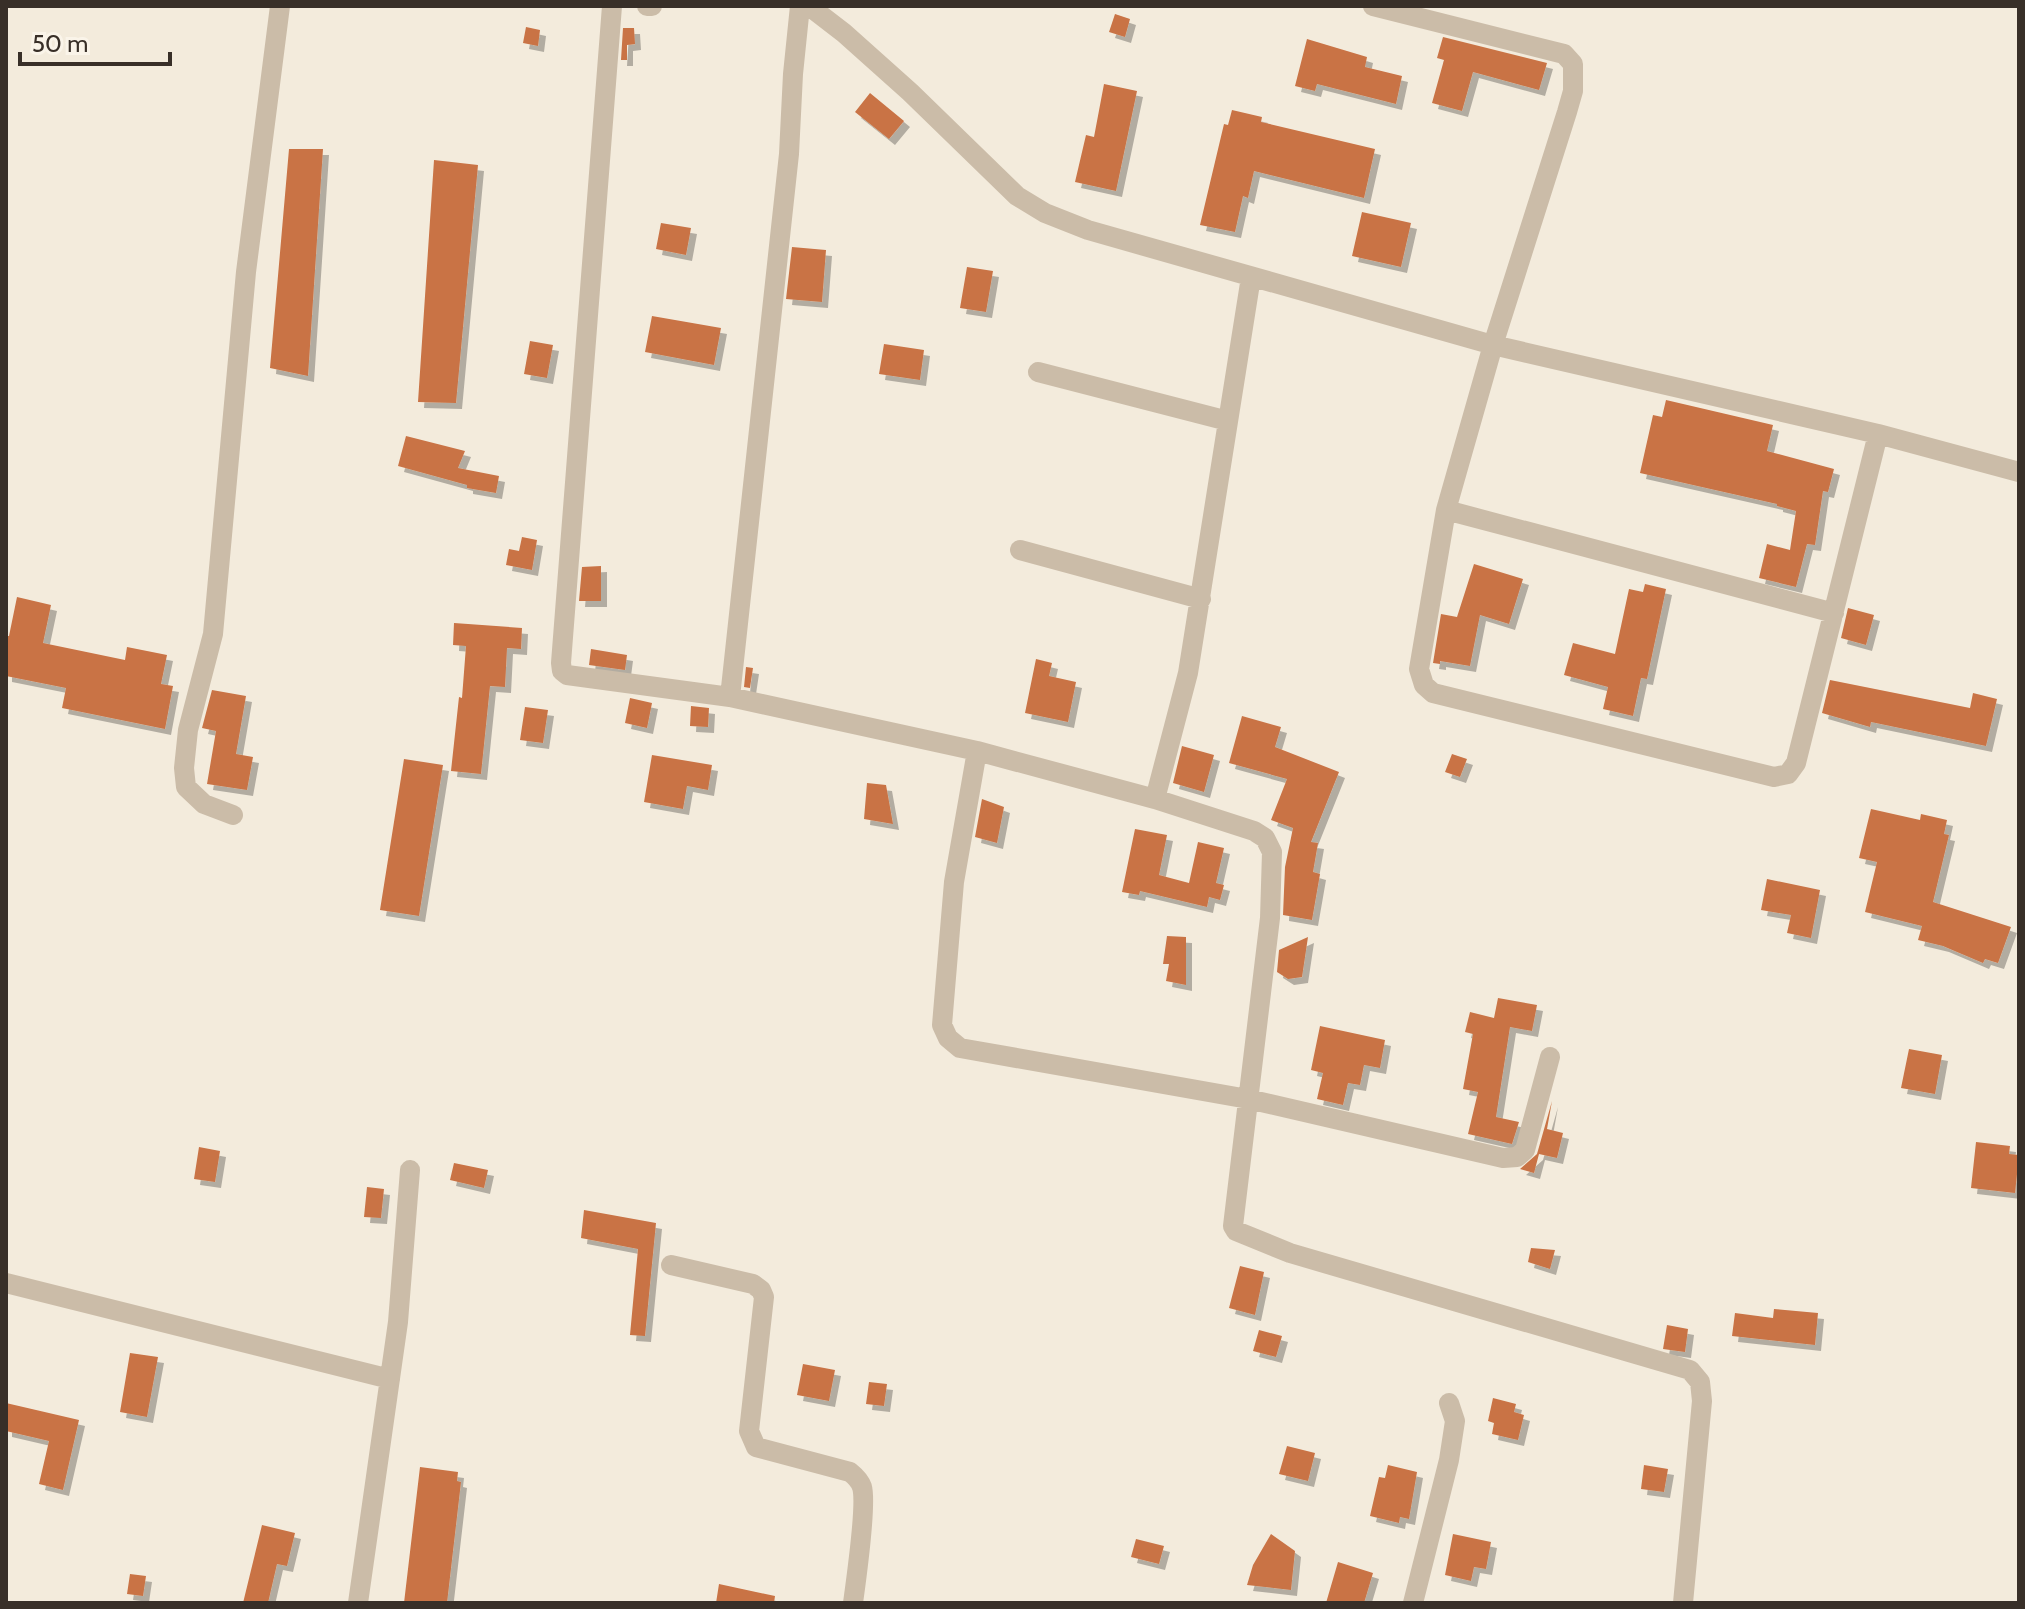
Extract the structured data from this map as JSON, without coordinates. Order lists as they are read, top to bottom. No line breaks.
{"scale_bar":"50 m"}
